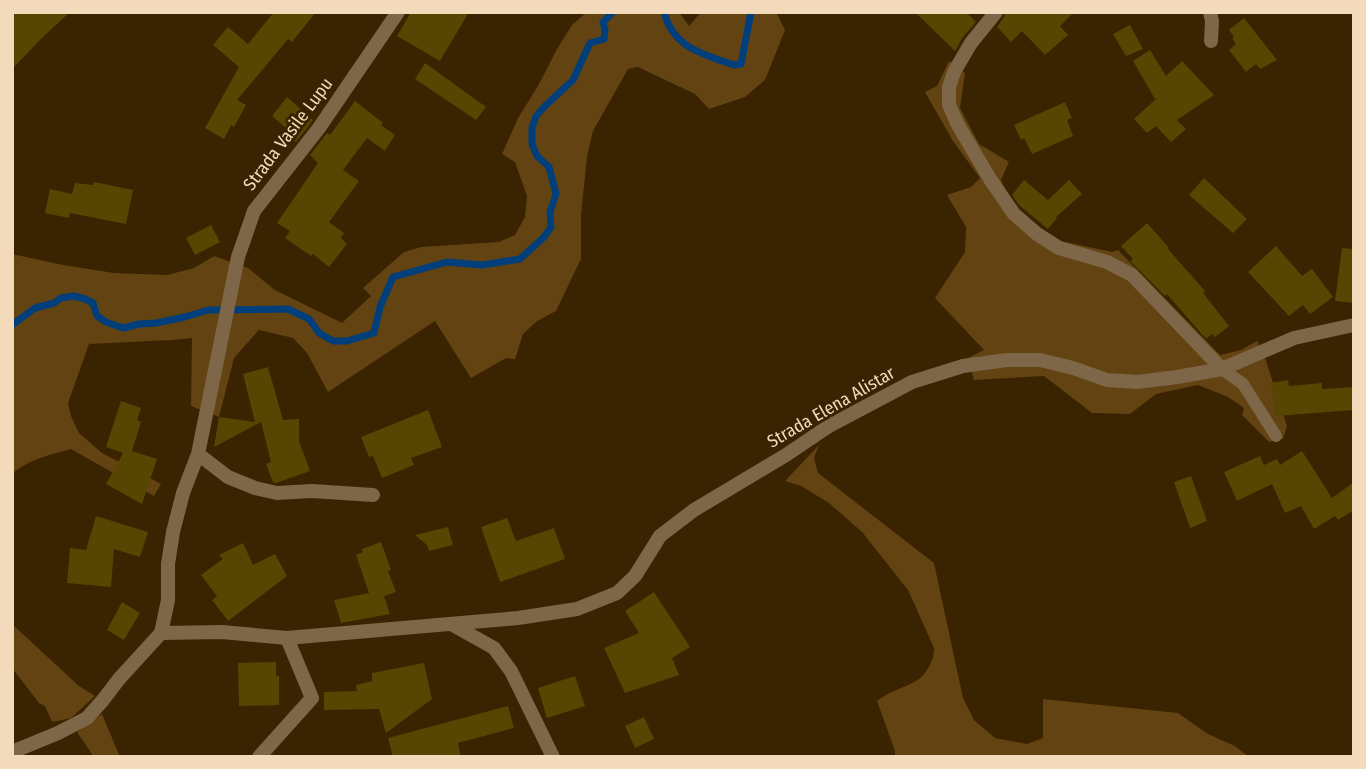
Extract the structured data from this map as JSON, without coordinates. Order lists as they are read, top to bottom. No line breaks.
{"streets":{"street":["Strada Vasile Lupu","Strada Elena Alistar"]},"crossings":[["Strada Vasile Lupu","Strada Elena Alistar"]]}
